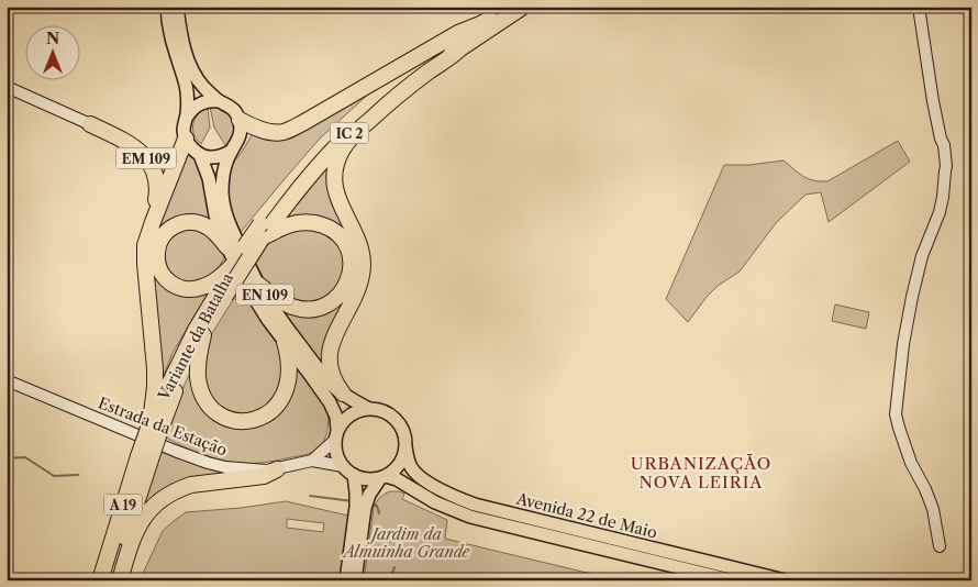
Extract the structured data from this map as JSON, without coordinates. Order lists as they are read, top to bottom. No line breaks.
{"streets":{"highway":["IC 2","EM 109","Variante da Batalha"],"main road":["EN 109","Estrada da Estação","Avenida 22 de Maio"]},"crossings":[["IC 2","Variante da Batalha"],["EN 109","Estrada da Estação"],["EN 109","Avenida 22 de Maio"],["Estrada da Estação","Avenida 22 de Maio"]],"districts":["URBANIZAÇÃO NOVA LEIRIA"],"parks":["Jardim da Almuinha Grande"],"north":"top"}
